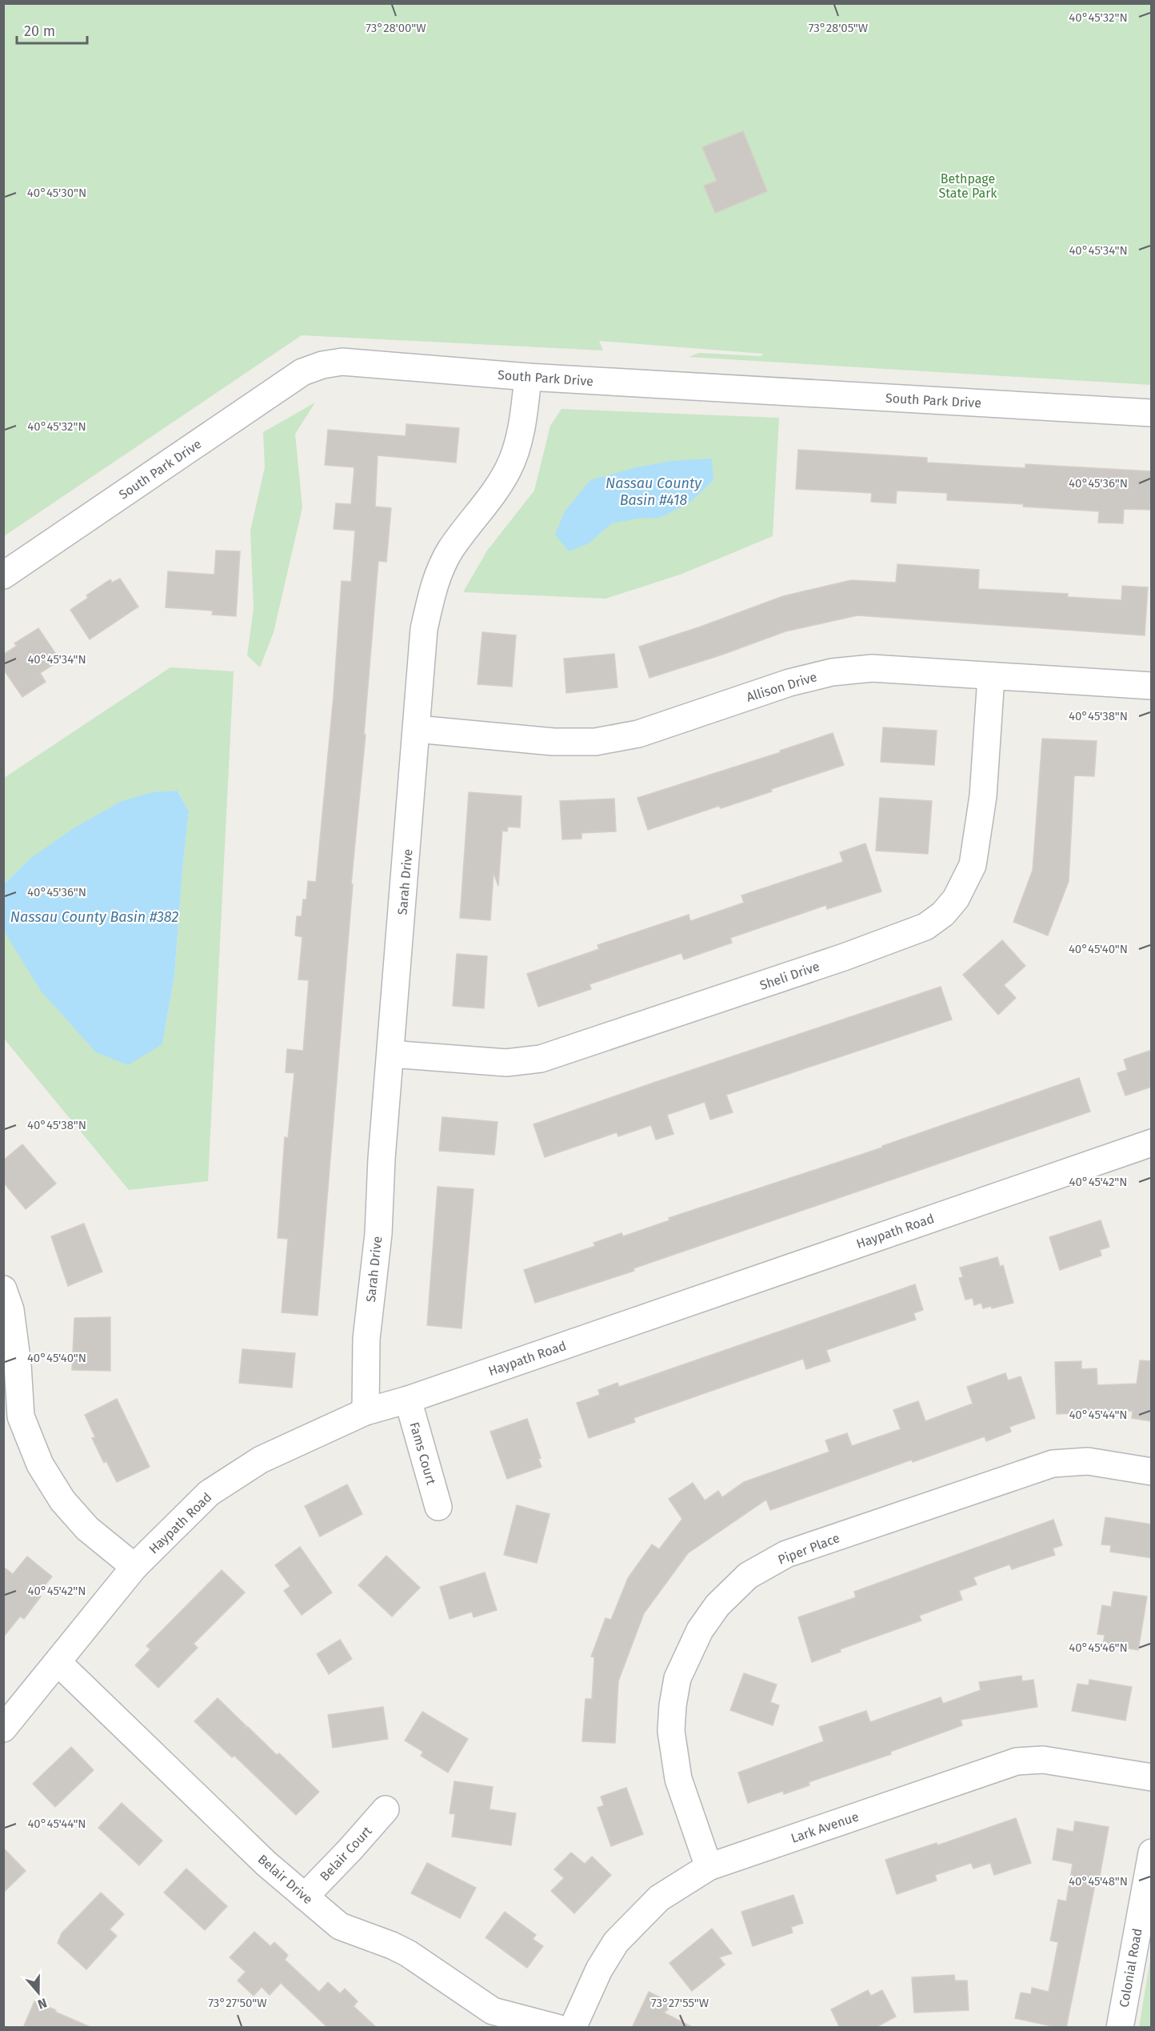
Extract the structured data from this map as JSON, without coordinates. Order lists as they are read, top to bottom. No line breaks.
{"streets":{"street":["South Park Drive","Allison Drive","Sarah Drive","Sheli Drive","Haypath Road","Fams Court","Piper Place","Lark Avenue","Belair Court","Belair Drive","Colonial Road"]},"crossings":[["South Park Drive","Sarah Drive"],["Allison Drive","Sarah Drive"],["Allison Drive","Sheli Drive"],["Sarah Drive","Sheli Drive"],["Sarah Drive","Haypath Road"],["Haypath Road","Fams Court"],["Haypath Road","Belair Drive"],["Piper Place","Lark Avenue"],["Belair Court","Belair Drive"]],"water":["Nassau County Basin #418","Nassau County Basin #382"],"parks":["Bethpage State Park"],"scale_bar":"20 m","north":"bottom","coordinates":["40°45'32\"N","73°28'05\"W","73°28'00\"W","40°45'30\"N","40°45'34\"N","40°45'36\"N","40°45'38\"N","40°45'40\"N","40°45'42\"N","40°45'44\"N","40°45'46\"N","40°45'48\"N","73°27'50\"W","73°27'55\"W"]}
